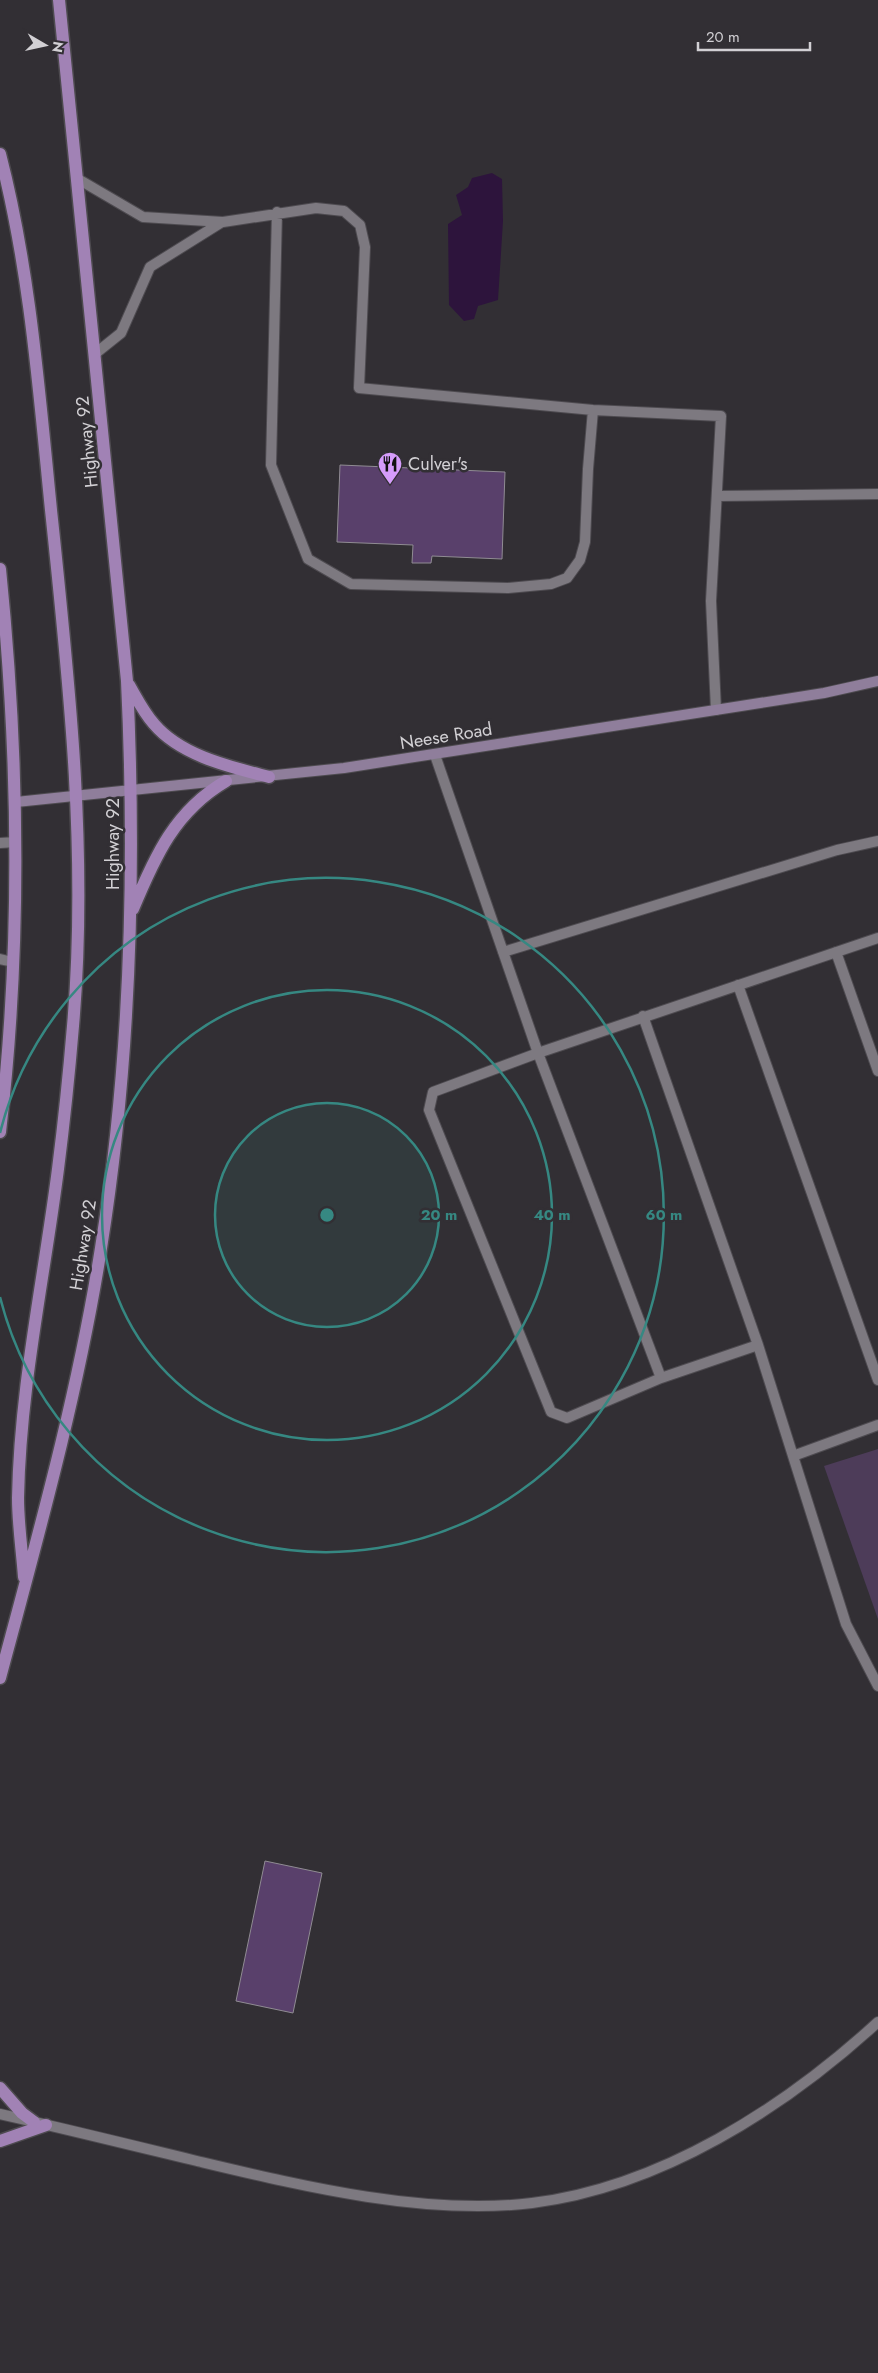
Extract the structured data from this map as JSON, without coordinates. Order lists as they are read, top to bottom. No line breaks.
{"streets":{"main road":["Highway 92"],"street":["Neese Road"]},"crossings":[["Highway 92","Neese Road"]],"places":{"restaurant":["Culver's"]},"scale_bar":"20 m","north":"right","rings":["20 m","40 m","60 m"]}
